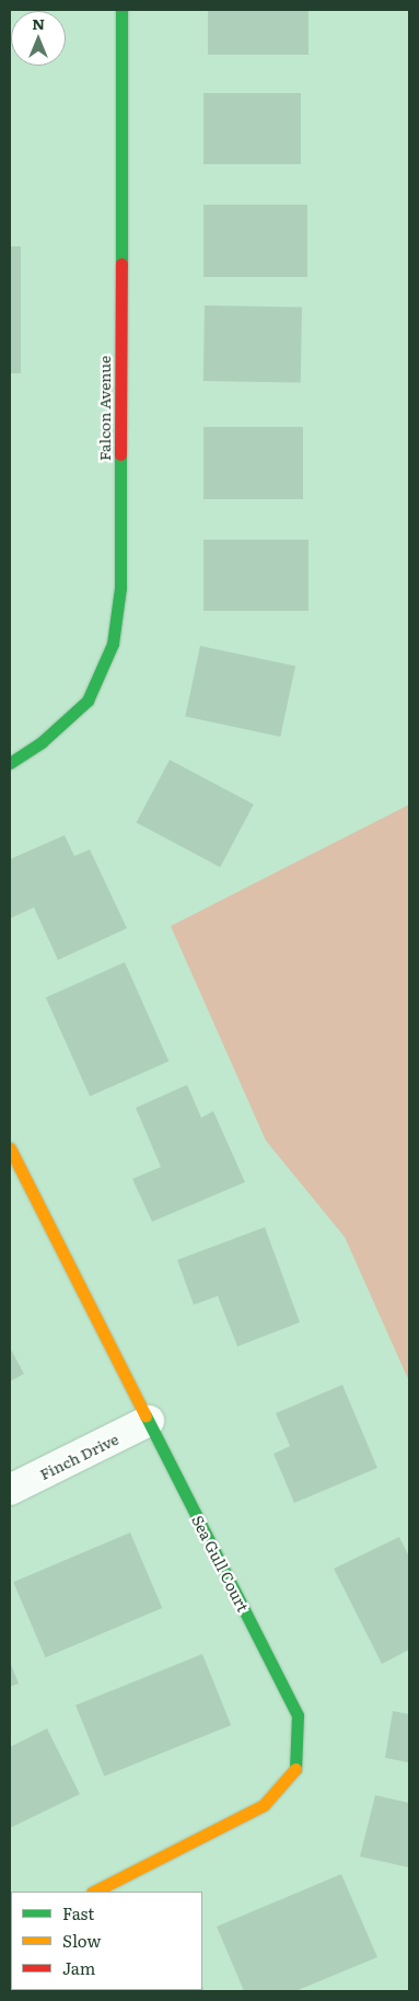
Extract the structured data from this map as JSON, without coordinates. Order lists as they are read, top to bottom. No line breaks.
{"streets":{"street":["Falcon Avenue","Finch Drive","Sea Gull Court"]},"crossings":[["Finch Drive","Sea Gull Court"]],"legend":["Fast","Slow","Jam"],"north":"top"}
